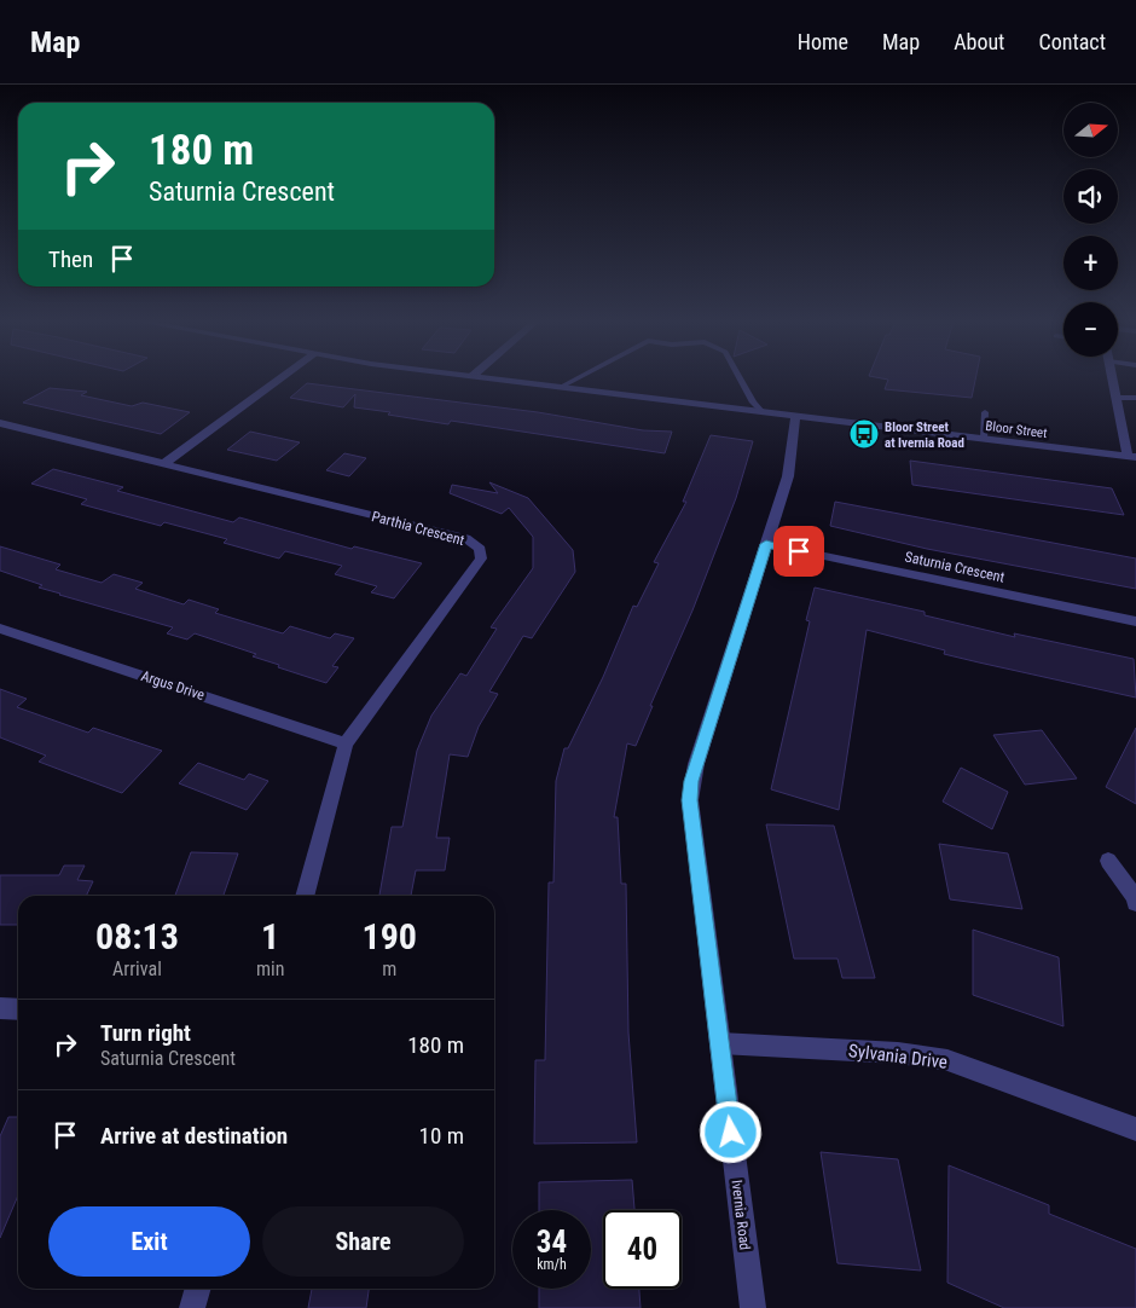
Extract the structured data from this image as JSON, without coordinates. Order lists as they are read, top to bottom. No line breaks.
{"streets":{"street":["Bloor Street","Parthia Crescent","Saturnia Crescent","Argus Drive","Sylvania Drive","Ivernia Road"]},"crossings":[["Bloor Street","Ivernia Road"],["Parthia Crescent","Argus Drive"],["Saturnia Crescent","Ivernia Road"],["Sylvania Drive","Ivernia Road"]],"places":{"bus stop":["Bloor Street at Ivernia Road"]},"north":"right","page":{"header":"Map","nav":["Home","Map","About","Contact"],"map_buttons":["+","−"],"turn":["180 m","Saturnia Crescent"],"then":"Then","eta":["08:13","Arrival","1","min","190","m"],"list":[{"name":"Turn right","note":"Saturnia Crescent","value":"180 m"},{"name":"Arrive at destination","value":"10 m"}],"buttons":["Exit","Share"],"speed":"34 km/h","limit":"40"}}
